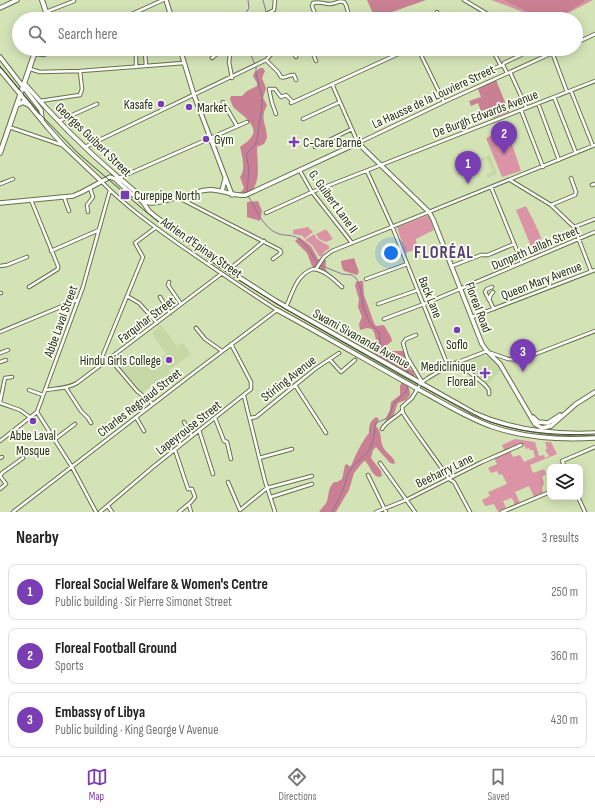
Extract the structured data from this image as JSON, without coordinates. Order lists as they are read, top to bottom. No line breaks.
{"streets":{"street":["La Hausse de la Louviere Street","De Burgh Edwards Avenue","Georges Guibert Street","G. Guibert Lane II","Adrien d'Epinay Street","Dunpath Lallah Street","Queen Mary Avenue","Back Lane","Floreal Road","Farquhar Street","Abbe Laval Street","Swami Sivananda Avenue","Stirling Avenue","Charles Regnaud Street","Lapeyrouse Street","Beeharry Lane"]},"crossings":[["La Hausse de la Louviere Street","Georges Guibert Street"],["La Hausse de la Louviere Street","Floreal Road"],["De Burgh Edwards Avenue","G. Guibert Lane II"],["De Burgh Edwards Avenue","Back Lane"],["De Burgh Edwards Avenue","Floreal Road"],["Georges Guibert Street","G. Guibert Lane II"],["Georges Guibert Street","Floreal Road"],["Adrien d'Epinay Street","Farquhar Street"],["Adrien d'Epinay Street","Abbe Laval Street"],["Adrien d'Epinay Street","Charles Regnaud Street"],["Dunpath Lallah Street","Back Lane"],["Dunpath Lallah Street","Floreal Road"],["Queen Mary Avenue","Floreal Road"]],"districts":["FLORÉAL"],"places":{"other":["Kasafe","Market","Gym","Soflo","Hindu Girls College","Abbe Laval Mosque"],"health":["C-Care Darné","Mediclinique Floreal"],"transit":["Curepipe North"]},"page":{"search":"Search here","pins":["2","1","3"],"heading":["Nearby","3 results"],"list":[{"mark":"1","name":"Floreal Social Welfare & Women's Centre","note":"Public building · Sir Pierre Simonet Street","value":"250 m"},{"mark":"2","name":"Floreal Football Ground","note":"Sports","value":"360 m"},{"mark":"3","name":"Embassy of Libya","note":"Public building · King George V Avenue","value":"430 m"}],"nav":["Map","Directions","Saved"]}}
